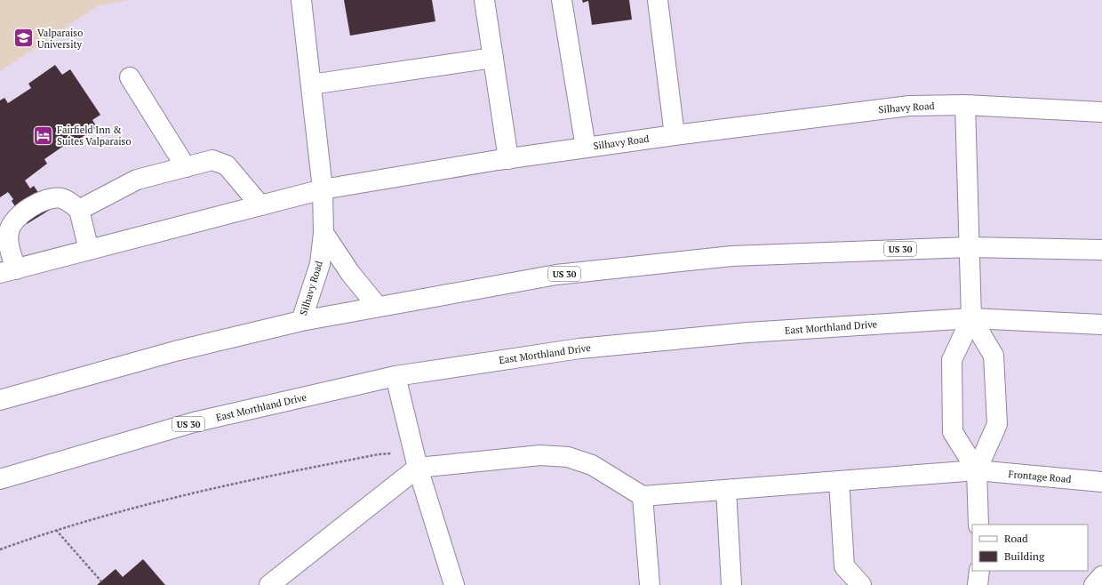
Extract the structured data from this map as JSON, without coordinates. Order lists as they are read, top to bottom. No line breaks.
{"streets":{"main road":["Silhavy Road","US 30","East Morthland Drive","Frontage Road"]},"crossings":[["Silhavy Road","US 30"]],"places":{"school or university":["Valparaiso University"],"hotel":["Fairfield Inn & Suites Valparaiso"]},"legend":["Road","Building"]}
